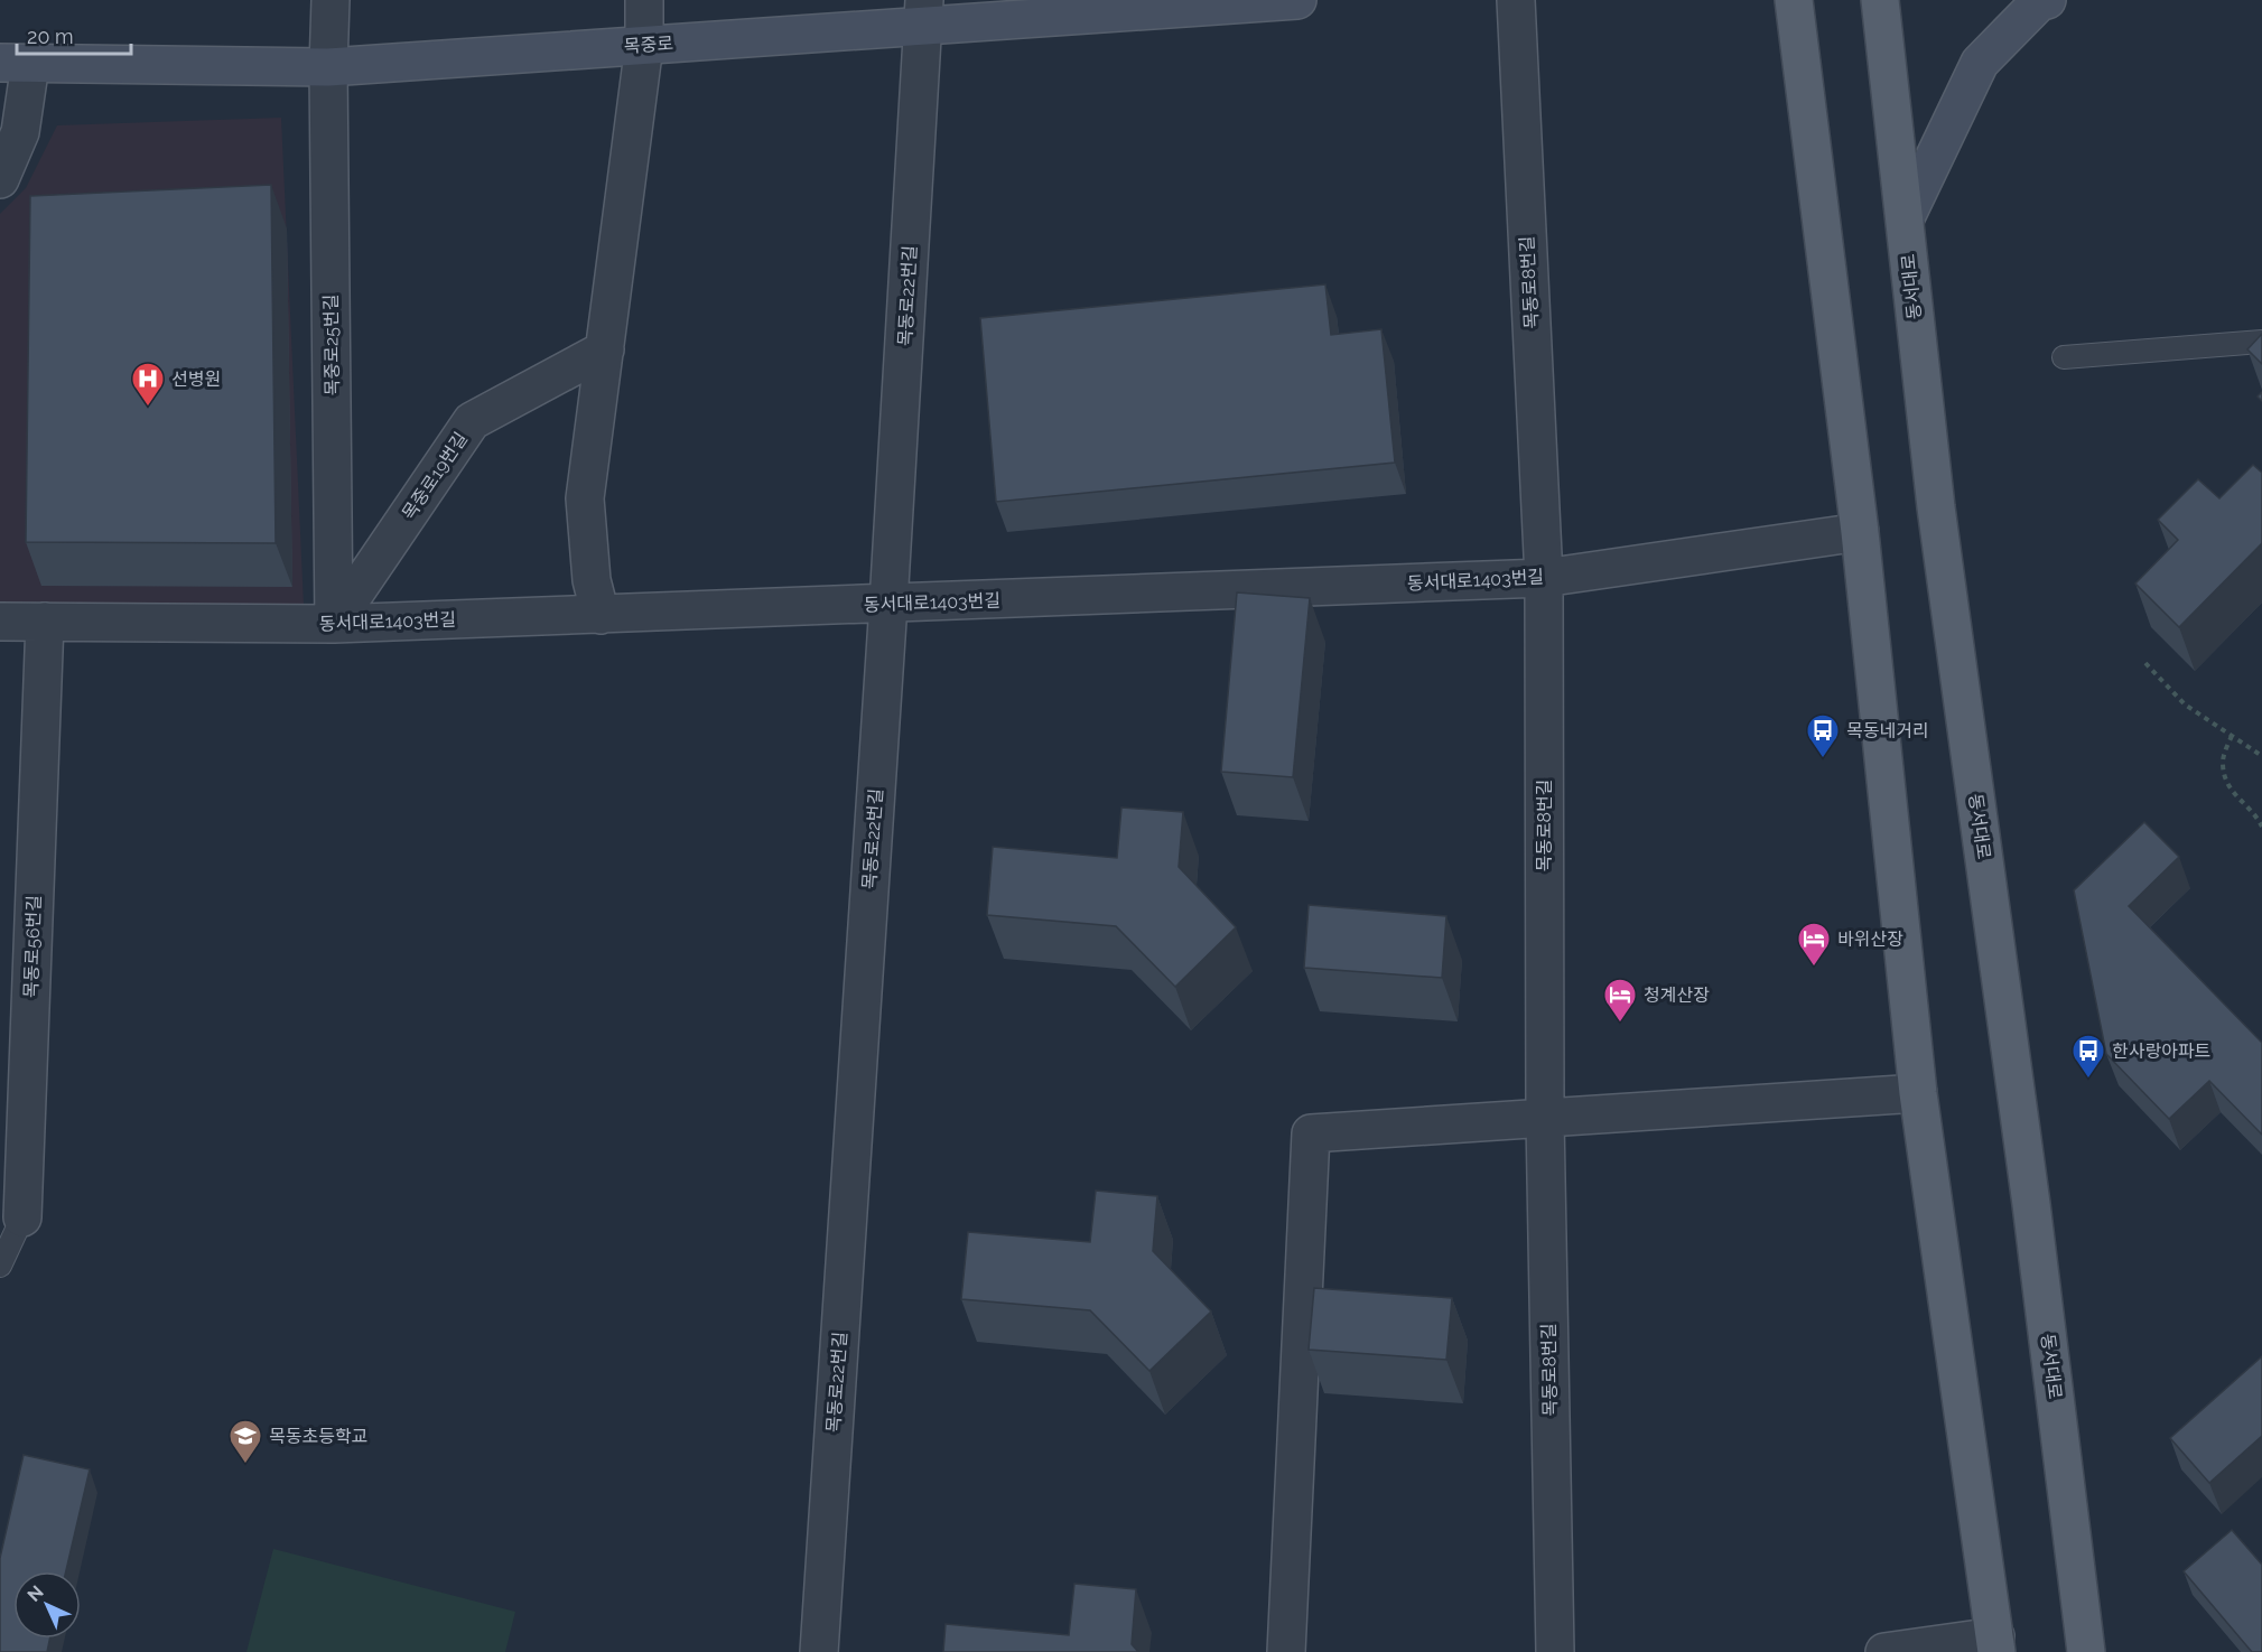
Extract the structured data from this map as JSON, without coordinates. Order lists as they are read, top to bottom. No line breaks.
{"streets":{"main road":["동서대로"],"street":["목중로","목동로8번길","목동로22번길","목중로25번길","목중로19번길","동서대로1403번길","목동로56번길"]},"crossings":[["목중로","목동로22번길"],["목중로","목중로25번길"],["목동로8번길","동서대로1403번길"],["목동로22번길","동서대로1403번길"],["목중로25번길","목중로19번길"],["목중로25번길","동서대로1403번길"],["목중로19번길","동서대로1403번길"],["동서대로1403번길","목동로56번길"]],"places":{"hospital":["선병원"],"bus stop":["목동네거리","한사랑아파트"],"hotel":["바위산장","청계산장"],"school or university":["목동초등학교"]},"scale_bar":"20 m","north":"top left"}
